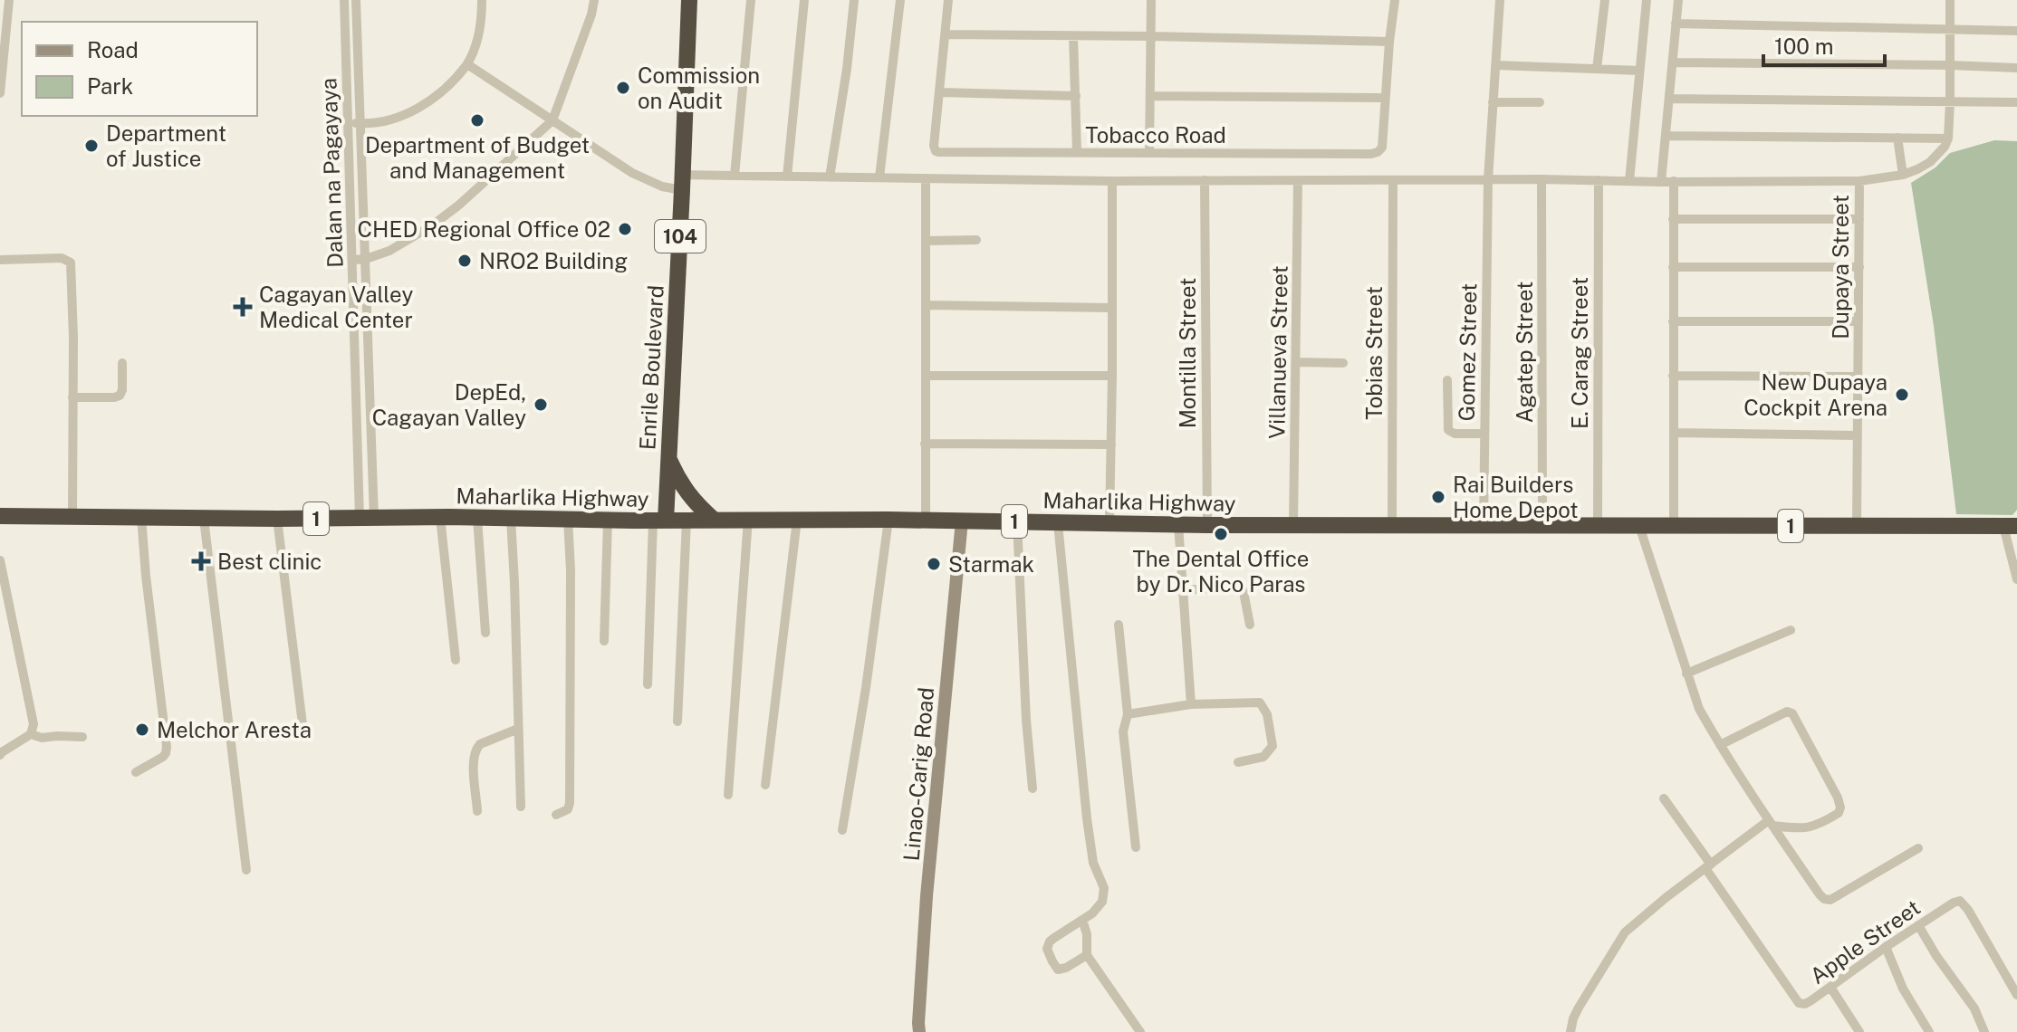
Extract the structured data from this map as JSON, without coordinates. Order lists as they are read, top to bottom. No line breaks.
{"streets":{"highway":["104","Enrile Boulevard","Maharlika Highway","1"],"main road":["Linao-Carig Road"],"street":["Tobacco Road","Dalan na Pagayaya","Dupaya Street","Villanueva Street","Gomez Street","Agatep Street","Montilla Street","Tobias Street","E. Carag Street","Apple Street"]},"crossings":[["Dalan na Pagayaya","Maharlika Highway"],["Dupaya Street","Maharlika Highway"],["Villanueva Street","Maharlika Highway"],["Gomez Street","Maharlika Highway"],["Agatep Street","Maharlika Highway"],["Montilla Street","Maharlika Highway"],["Tobias Street","Maharlika Highway"],["E. Carag Street","Maharlika Highway"],["Enrile Boulevard","Maharlika Highway"],["Maharlika Highway","Linao-Carig Road"]],"places":{"other":["Commission on Audit","Department of Budget and Management","Department of Justice","CHED Regional Office 02","NRO2 Building","New Dupaya Cockpit Arena","DepEd, Cagayan Valley","Rai Builders Home Depot","The Dental Office by Dr. Nico Paras","Starmak","Melchor Aresta"],"health":["Cagayan Valley Medical Center","Best clinic"]},"legend":["Road","Park"],"scale_bar":"100 m"}
